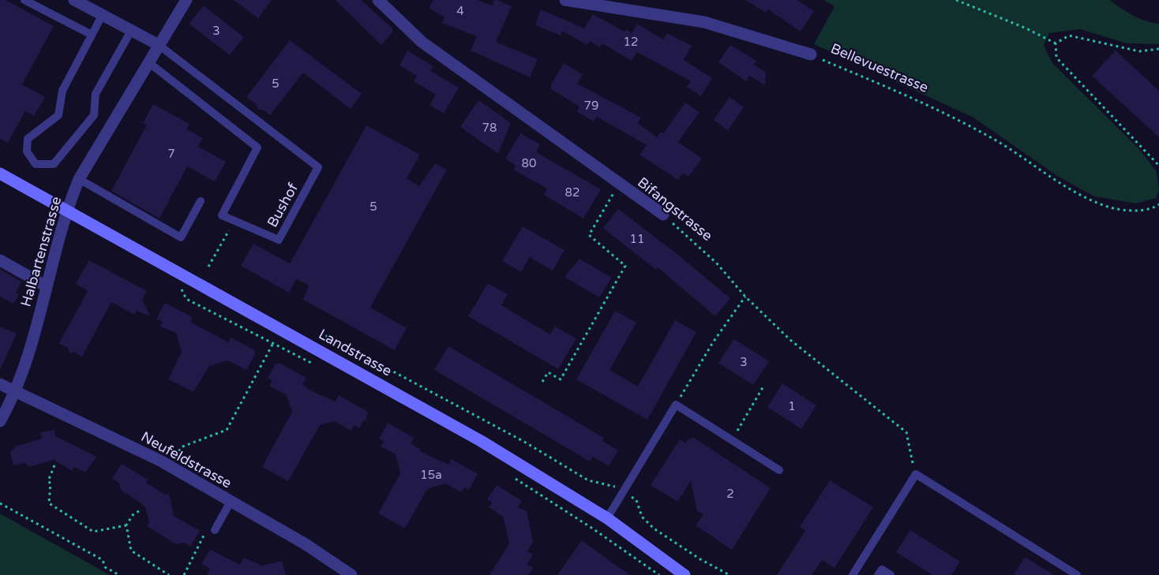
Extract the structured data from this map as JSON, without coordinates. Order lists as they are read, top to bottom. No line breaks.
{"streets":{"main road":["Landstrasse"],"street":["Bellevuestrasse","Bifangstrasse","Halbartenstrasse","Neufeldstrasse"],"lane":["Bushof"]},"crossings":[["Bushof","Halbartenstrasse"],["Halbartenstrasse","Landstrasse"],["Halbartenstrasse","Neufeldstrasse"]],"house_numbers":["4","3","12","5","79","78","7","80","82","5","11","3","1","15a","2"]}
